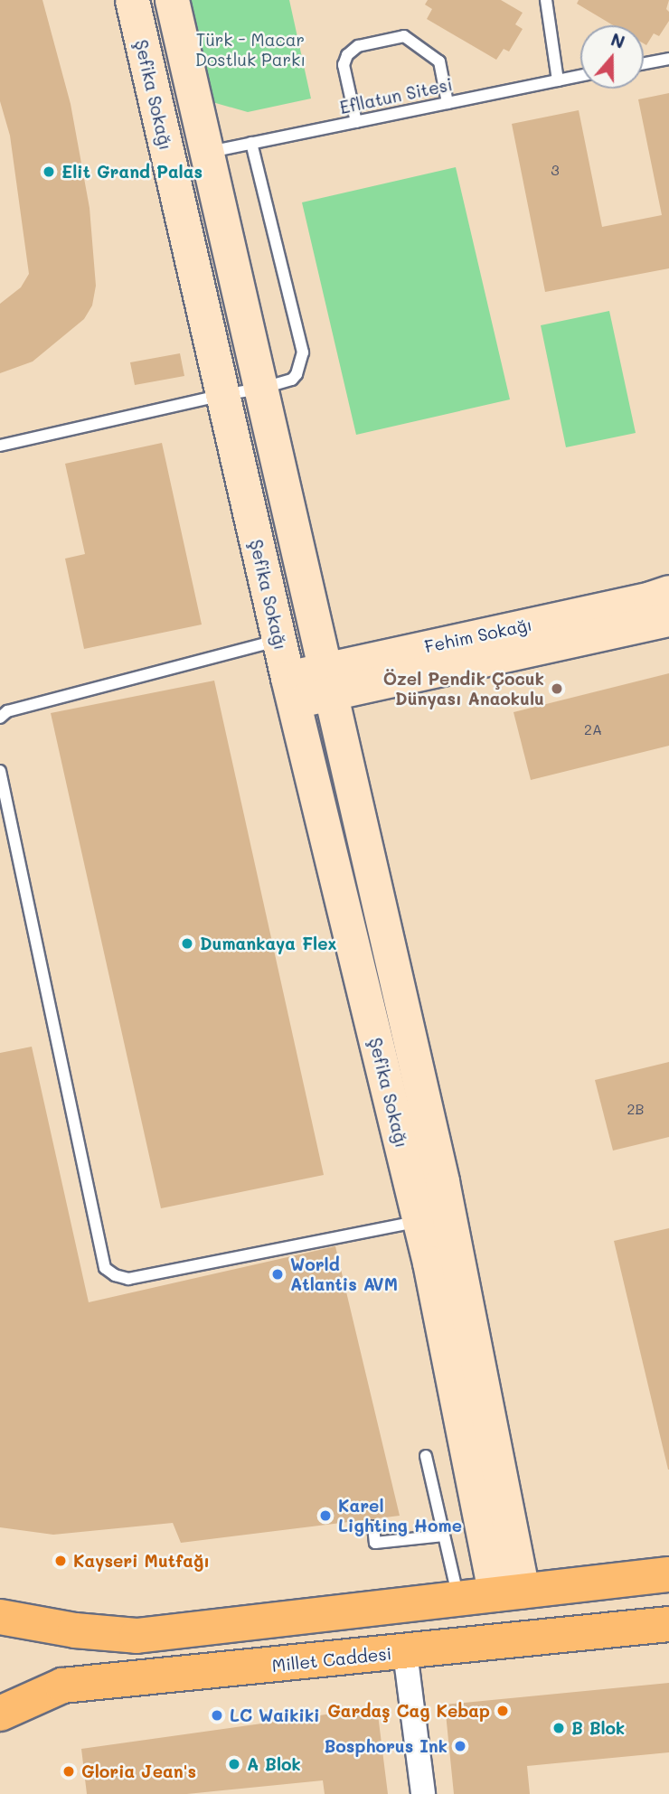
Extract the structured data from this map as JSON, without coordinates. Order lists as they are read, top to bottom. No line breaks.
{"streets":{"main road":["Millet Caddesi"],"street":["Şefika Sokağı","Fehim Sokağı"],"lane":["Efllatun Sitesi"]},"crossings":[["Şefika Sokağı","Efllatun Sitesi"],["Şefika Sokağı","Fehim Sokağı"]],"parks":["Türk - Macar Dostluk Parkı"],"places":["Elit Grand Palas","Özel Pendik Çocuk Dünyası Anaokulu","Dumankaya Flex","World Atlantis AVM","Karel Lighting Home","Kayseri Mutfağı","Gardaş Cag Kebap","LC Waikiki","B Blok","Bosphorus Ink","A Blok","Gloria Jean's"],"house_numbers":["3","2A","2B"],"north":"top"}
